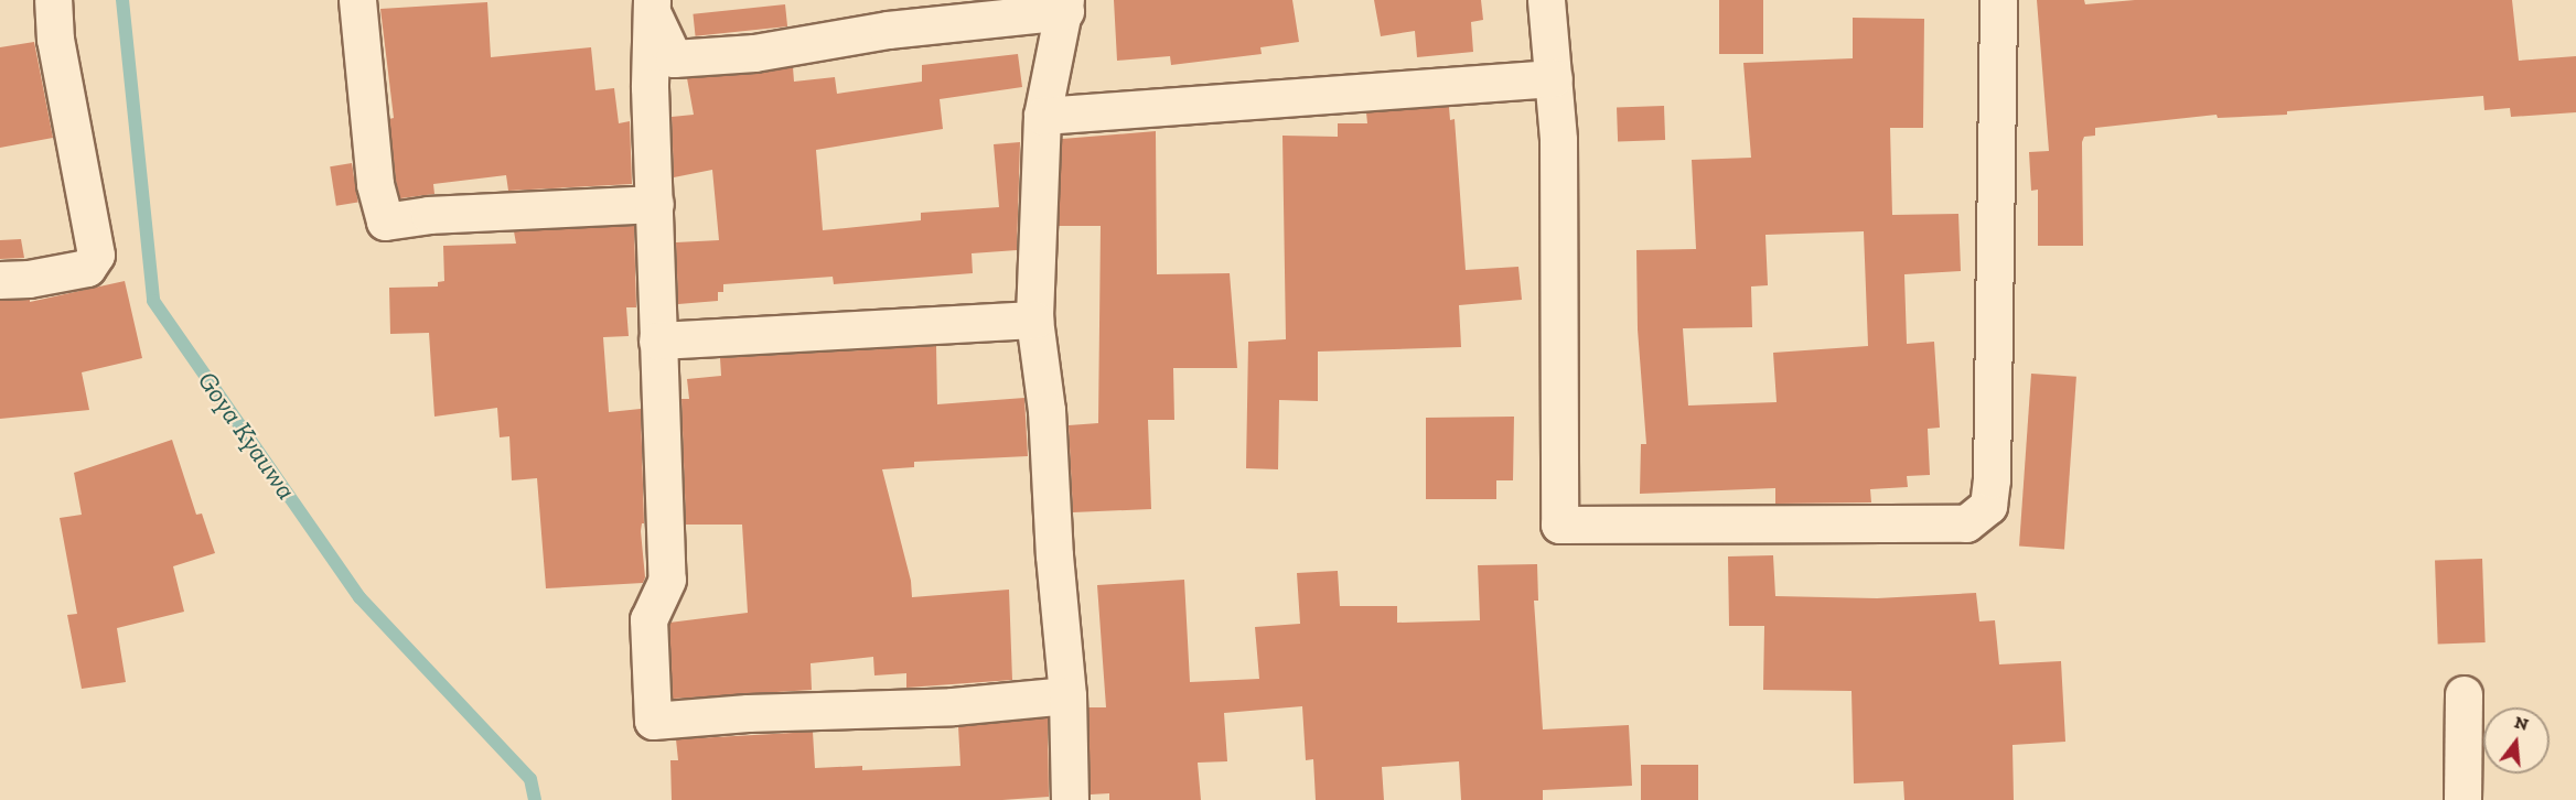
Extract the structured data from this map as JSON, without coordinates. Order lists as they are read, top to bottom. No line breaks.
{"water":["Goya Kyauwa"],"north":"top"}
